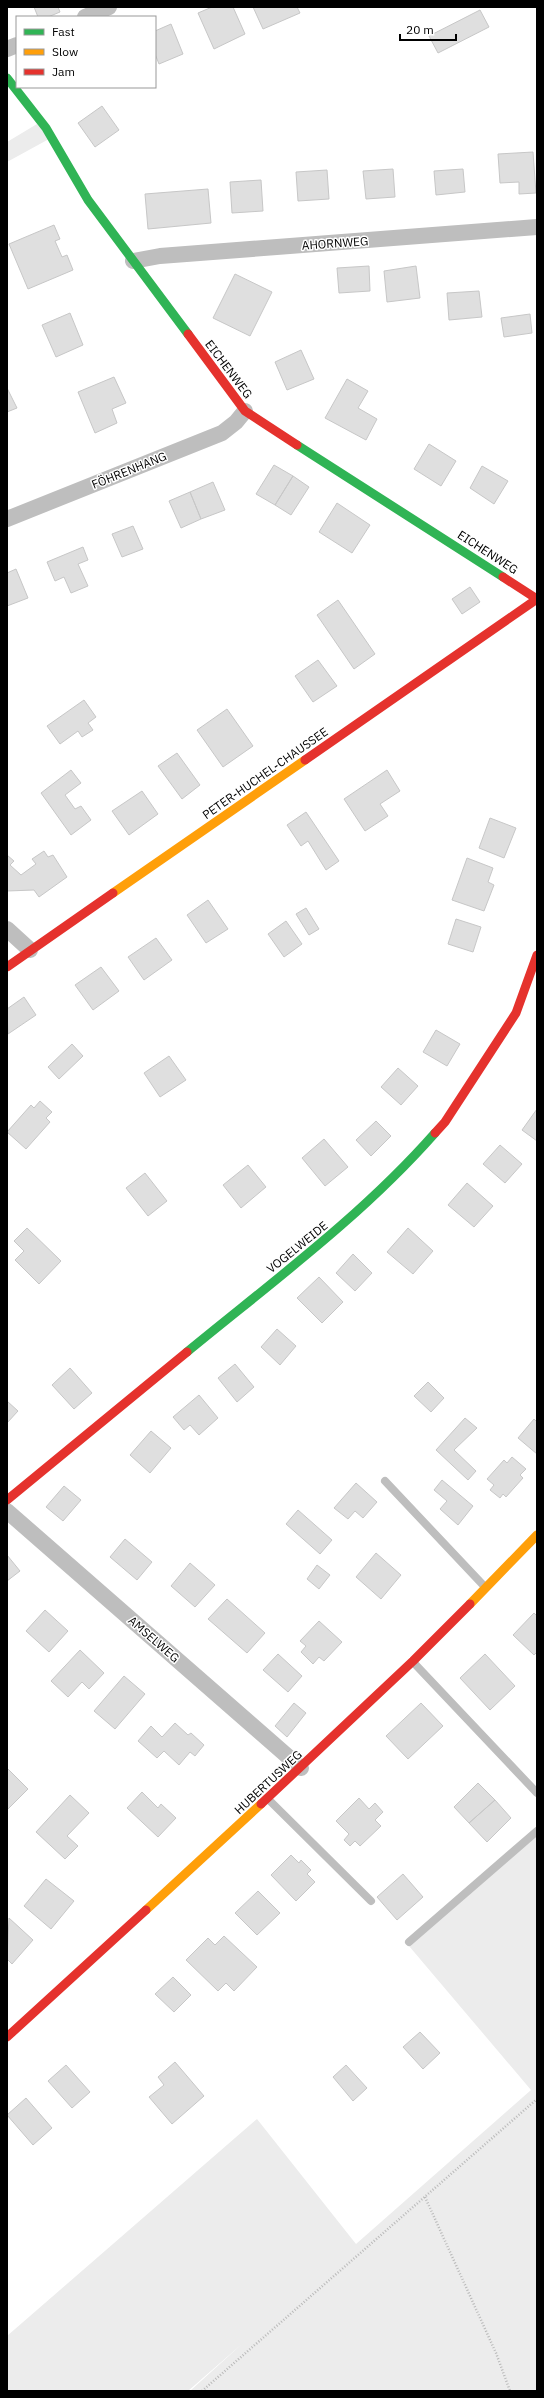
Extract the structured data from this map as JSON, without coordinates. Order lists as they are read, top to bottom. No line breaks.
{"streets":{"street":["AHORNWEG","EICHENWEG","FÖHRENHANG","PETER-HUCHEL-CHAUSSEE","VOGELWEIDE","AMSELWEG","HUBERTUSWEG"]},"crossings":[["AHORNWEG","EICHENWEG"],["EICHENWEG","FÖHRENHANG"],["EICHENWEG","PETER-HUCHEL-CHAUSSEE"],["AMSELWEG","HUBERTUSWEG"]],"legend":["Fast","Slow","Jam"],"scale_bar":"20 m"}
